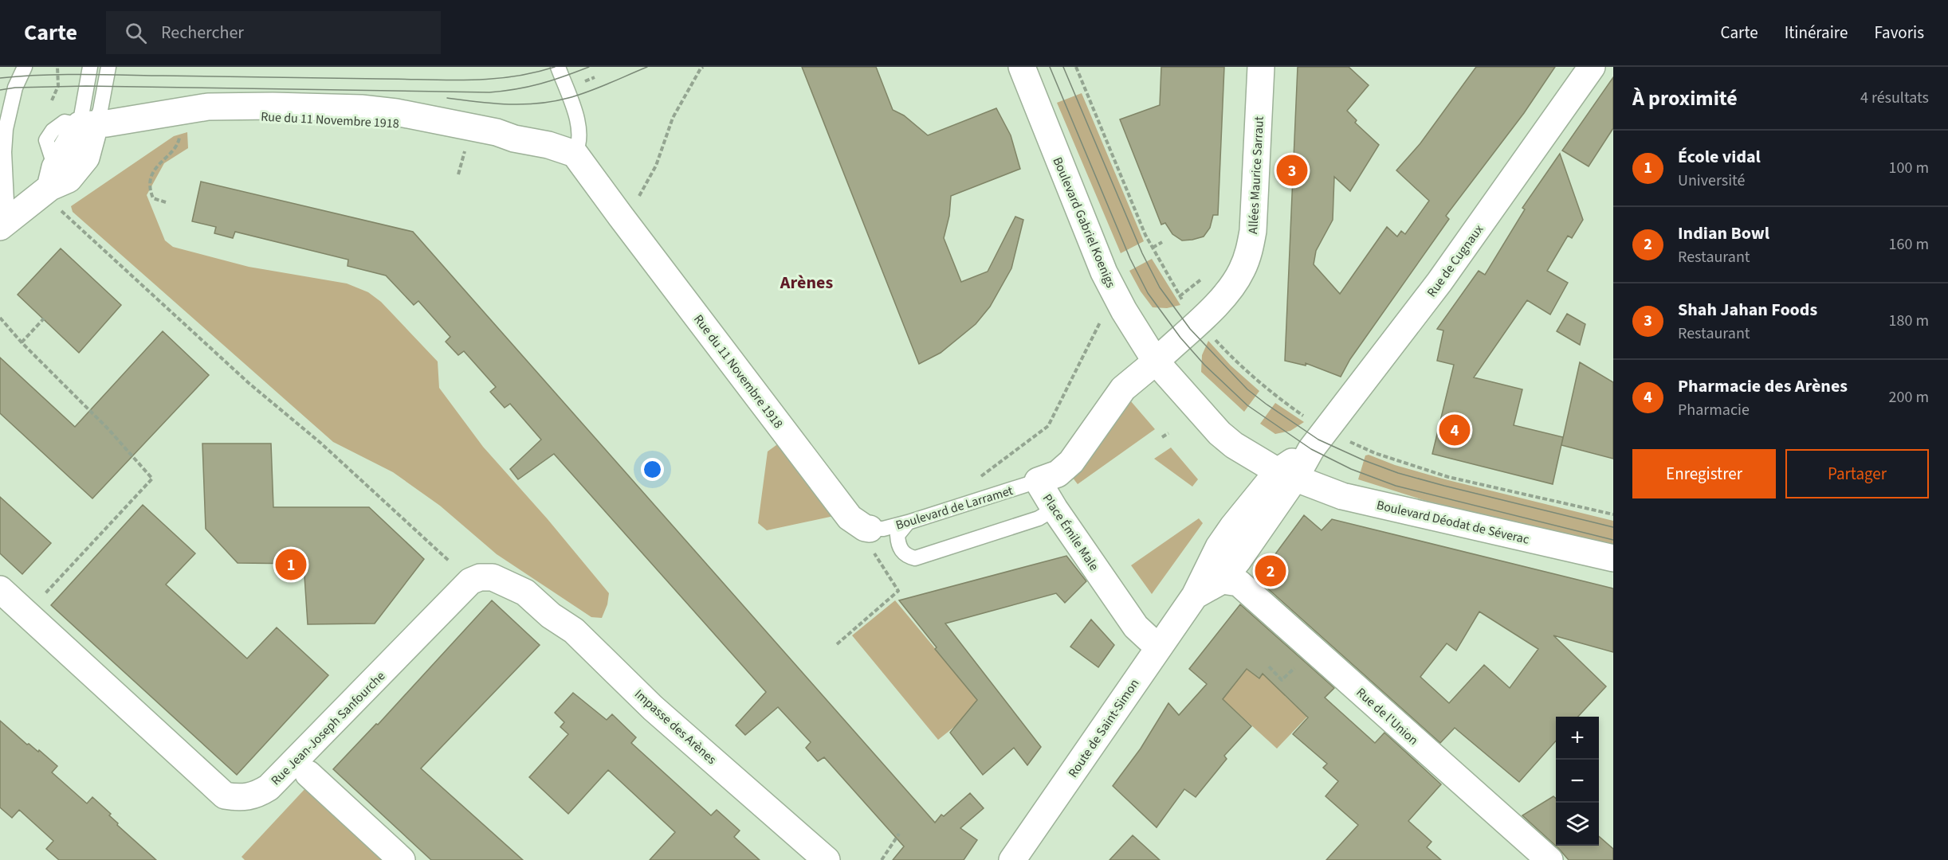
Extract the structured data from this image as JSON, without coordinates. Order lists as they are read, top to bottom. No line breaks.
{"streets":{"street":["Rue du 11 Novembre 1918","Allées Maurice Sarraut","Boulevard Gabriel Koenigs","Rue de Cugnaux","Boulevard Déodat de Séverac","Place Émile Male","Rue de l'Union","Impasse des Arènes","Rue Jean-Joseph Sanfourche","Route de Saint-Simon"],"lane":["Boulevard de Larramet"]},"crossings":[["Rue du 11 Novembre 1918","Boulevard de Larramet"],["Allées Maurice Sarraut","Boulevard Gabriel Koenigs"],["Allées Maurice Sarraut","Place Émile Male"],["Boulevard Gabriel Koenigs","Rue de Cugnaux"],["Boulevard Gabriel Koenigs","Boulevard Déodat de Séverac"],["Boulevard Gabriel Koenigs","Place Émile Male"],["Boulevard Gabriel Koenigs","Route de Saint-Simon"],["Rue de Cugnaux","Boulevard Déodat de Séverac"],["Rue de Cugnaux","Route de Saint-Simon"],["Boulevard de Larramet","Place Émile Male"],["Boulevard Déodat de Séverac","Route de Saint-Simon"],["Place Émile Male","Route de Saint-Simon"],["Rue de l'Union","Route de Saint-Simon"],["Impasse des Arènes","Rue Jean-Joseph Sanfourche"]],"districts":["Arènes"],"page":{"header":"Carte","search":"Rechercher","nav":["Carte","Itinéraire","Favoris"],"heading":["À proximité","4 résultats"],"list":[{"mark":"1","name":"École vidal","note":"Université","value":"100 m"},{"mark":"2","name":"Indian Bowl","note":"Restaurant","value":"160 m"},{"mark":"3","name":"Shah Jahan Foods","note":"Restaurant","value":"180 m"},{"mark":"4","name":"Pharmacie des Arènes","note":"Pharmacie","value":"200 m"}],"pins":["3","4","1","2"],"buttons":["Enregistrer","Partager"],"map_buttons":["+","−"]}}
